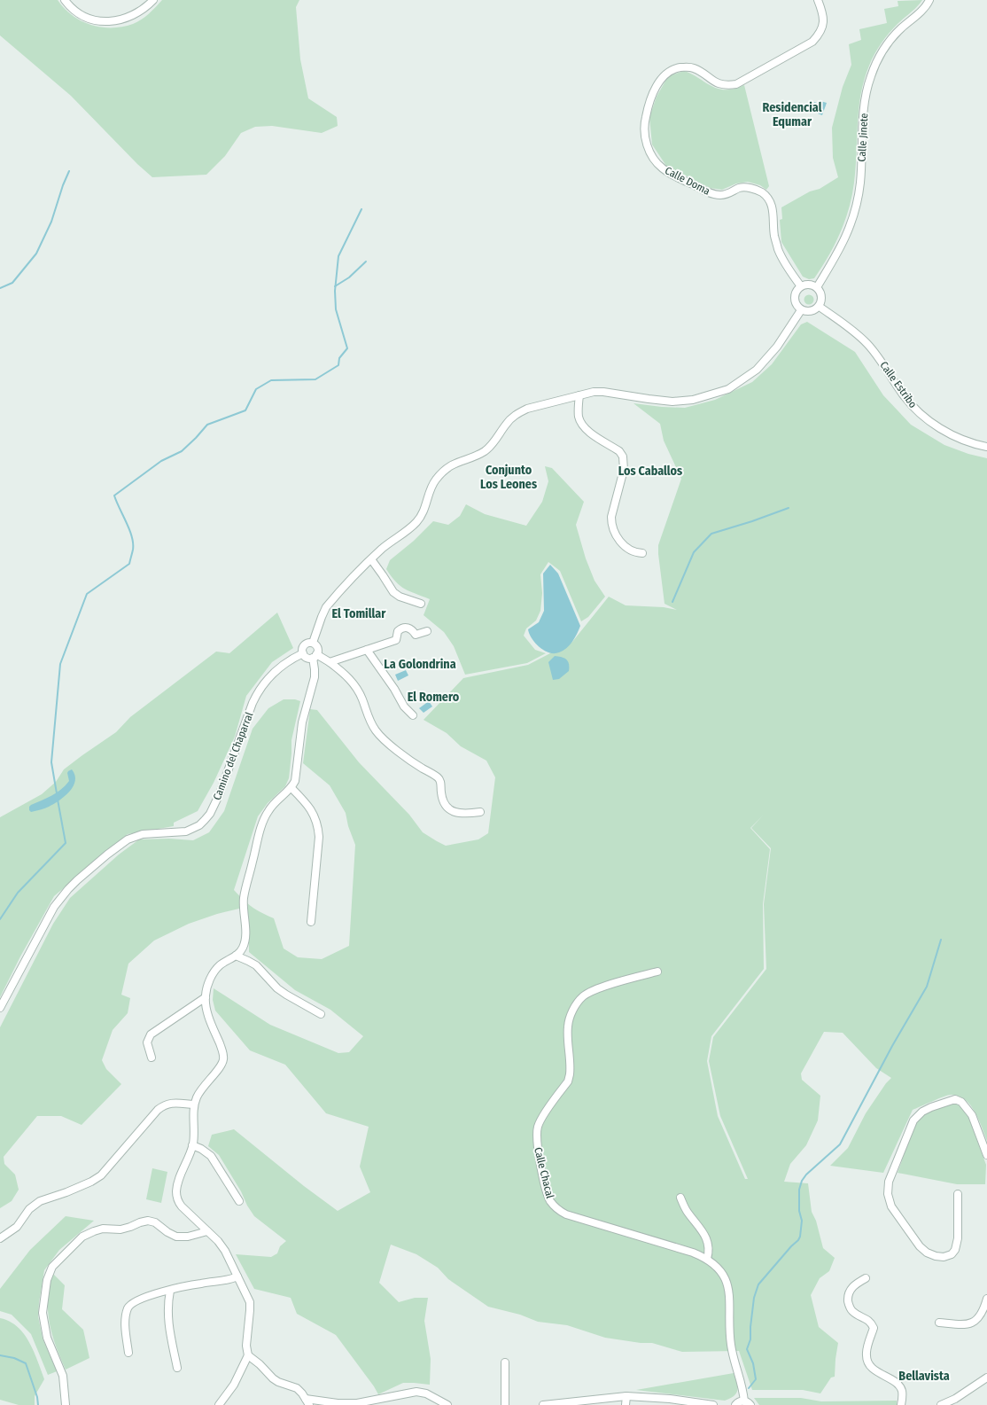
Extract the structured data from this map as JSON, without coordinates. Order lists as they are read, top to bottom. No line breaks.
{"streets":{"street":["Calle Jinete","Calle Doma","Calle Estribo","Camino del Chaparral","Calle Chacal"]},"crossings":[["Calle Jinete","Calle Doma"],["Calle Jinete","Calle Estribo"],["Calle Doma","Calle Estribo"]],"districts":["Residencial Equmar","Conjunto Los Leones","Los Caballos","El Tomillar","La Golondrina","El Romero","Bellavista"]}
